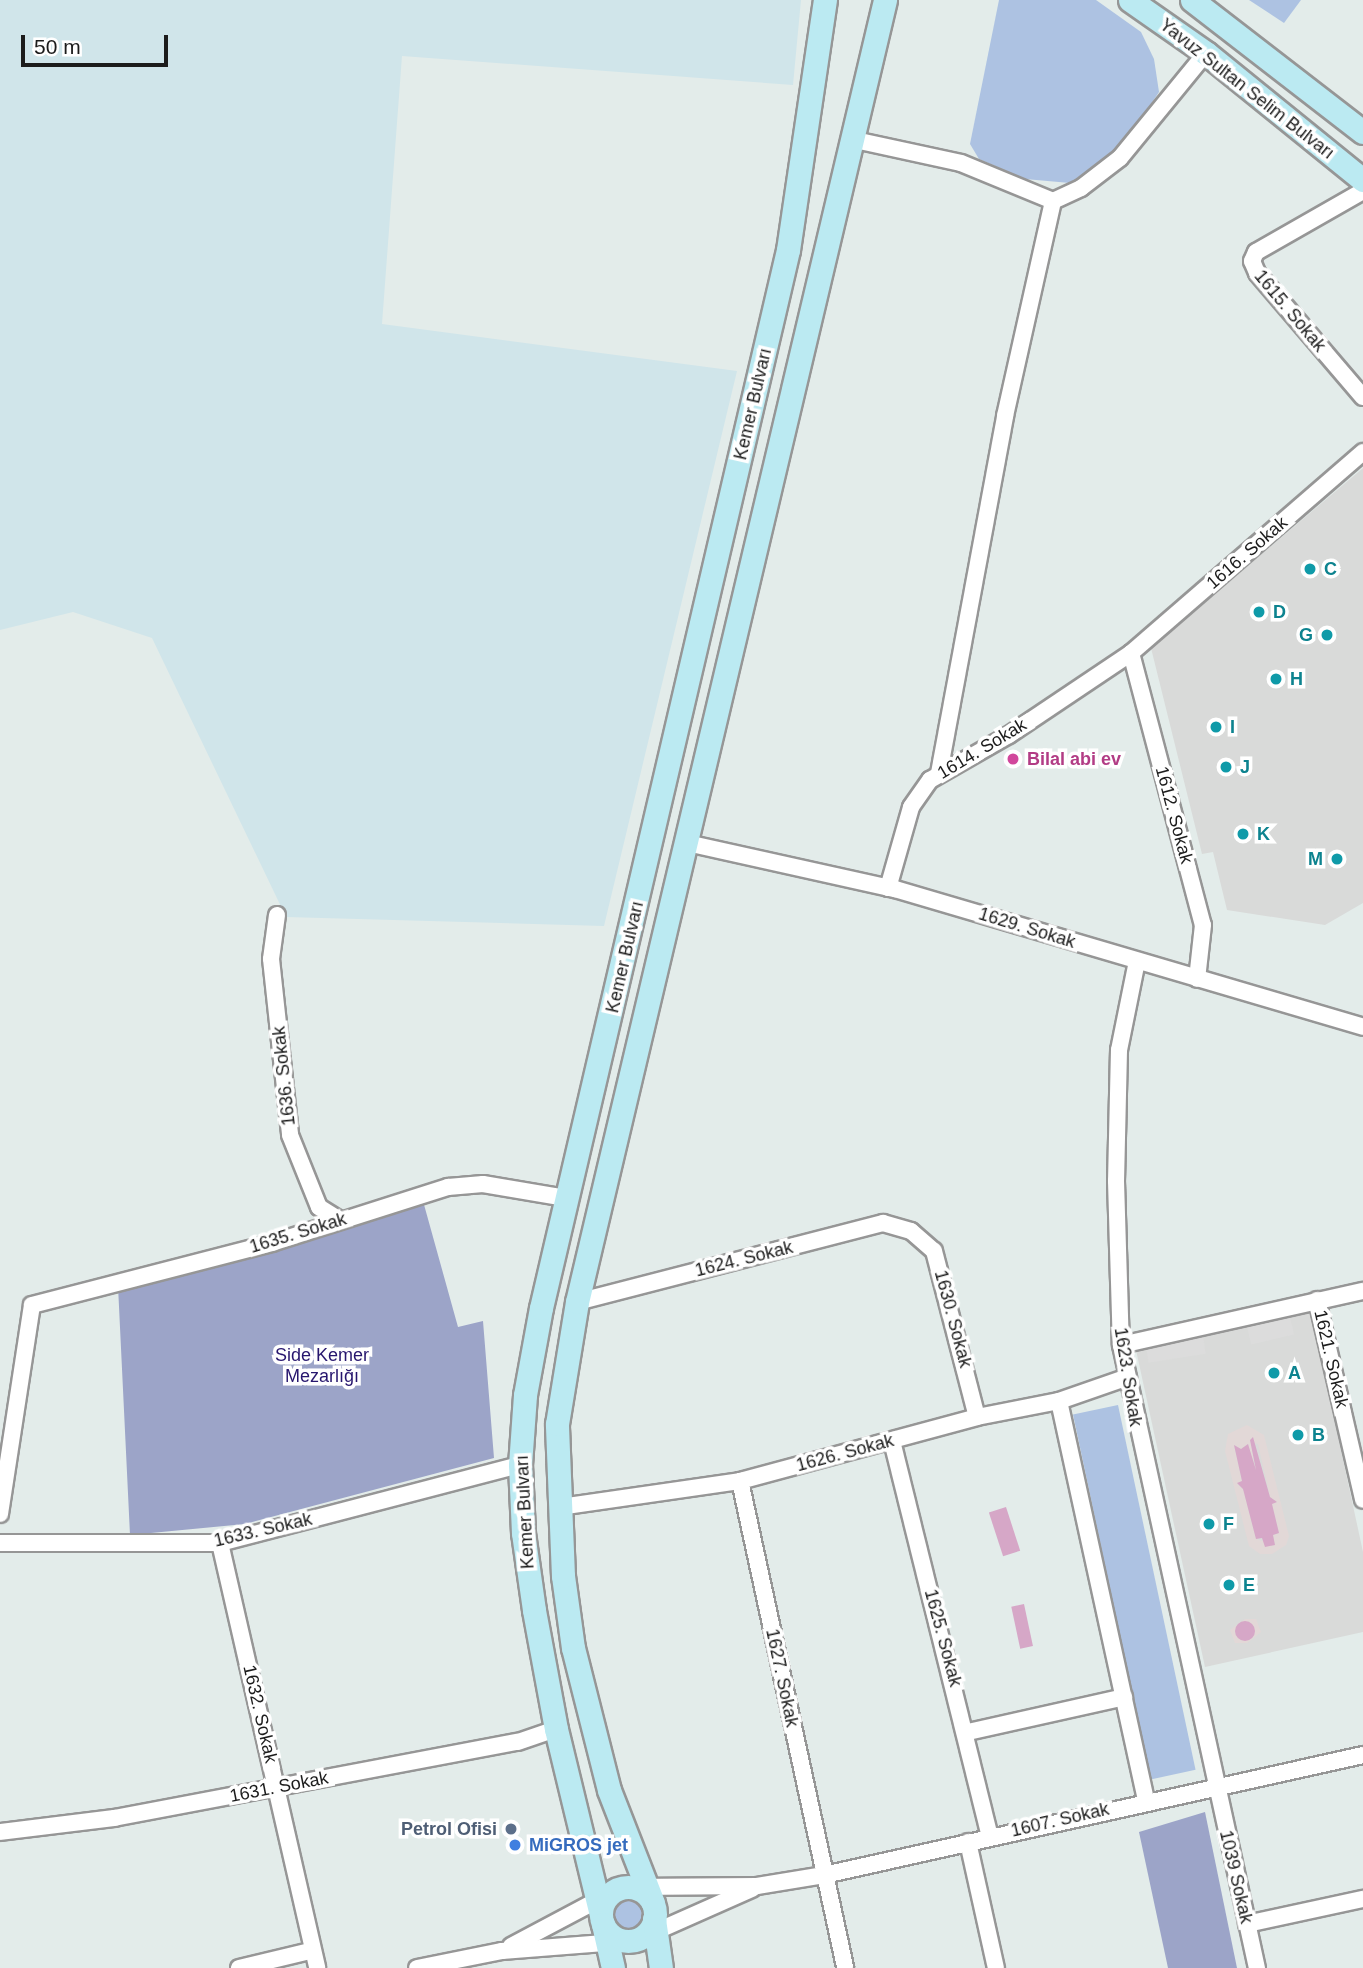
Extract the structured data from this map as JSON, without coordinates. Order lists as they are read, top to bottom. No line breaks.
{"streets":{"main road":["Yavuz Sultan Selim Bulvarı","Kemer Bulvarı"],"street":["1615. Sokak","1616. Sokak","1614. Sokak","1612. Sokak","1629. Sokak","1636. Sokak","1635. Sokak","1624. Sokak","1630. Sokak","1621. Sokak","1623. Sokak","1626. Sokak","1633. Sokak","1625. Sokak","1627. Sokak","1632. Sokak","1631. Sokak","1607. Sokak","1039 Sokak"]},"crossings":[["Kemer Bulvarı","1629. Sokak"],["Kemer Bulvarı","1635. Sokak"],["Kemer Bulvarı","1624. Sokak"],["Kemer Bulvarı","1626. Sokak"],["Kemer Bulvarı","1633. Sokak"],["Kemer Bulvarı","1631. Sokak"],["Kemer Bulvarı","1607. Sokak"],["1616. Sokak","1614. Sokak"],["1616. Sokak","1612. Sokak"],["1614. Sokak","1612. Sokak"],["1614. Sokak","1629. Sokak"],["1612. Sokak","1629. Sokak"],["1629. Sokak","1623. Sokak"],["1636. Sokak","1635. Sokak"],["1624. Sokak","1630. Sokak"],["1630. Sokak","1626. Sokak"],["1623. Sokak","1626. Sokak"],["1623. Sokak","1607. Sokak"],["1623. Sokak","1039 Sokak"],["1626. Sokak","1625. Sokak"],["1626. Sokak","1627. Sokak"],["1633. Sokak","1632. Sokak"],["1625. Sokak","1607. Sokak"],["1627. Sokak","1607. Sokak"],["1632. Sokak","1631. Sokak"],["1607. Sokak","1039 Sokak"]],"parks":["Side Kemer Mezarlığı"],"places":["C","D","G","H","I","Bilal abi ev","J","K","M","A","B","F","E","Petrol Ofisi","MiGROS jet"],"scale_bar":"50 m"}
